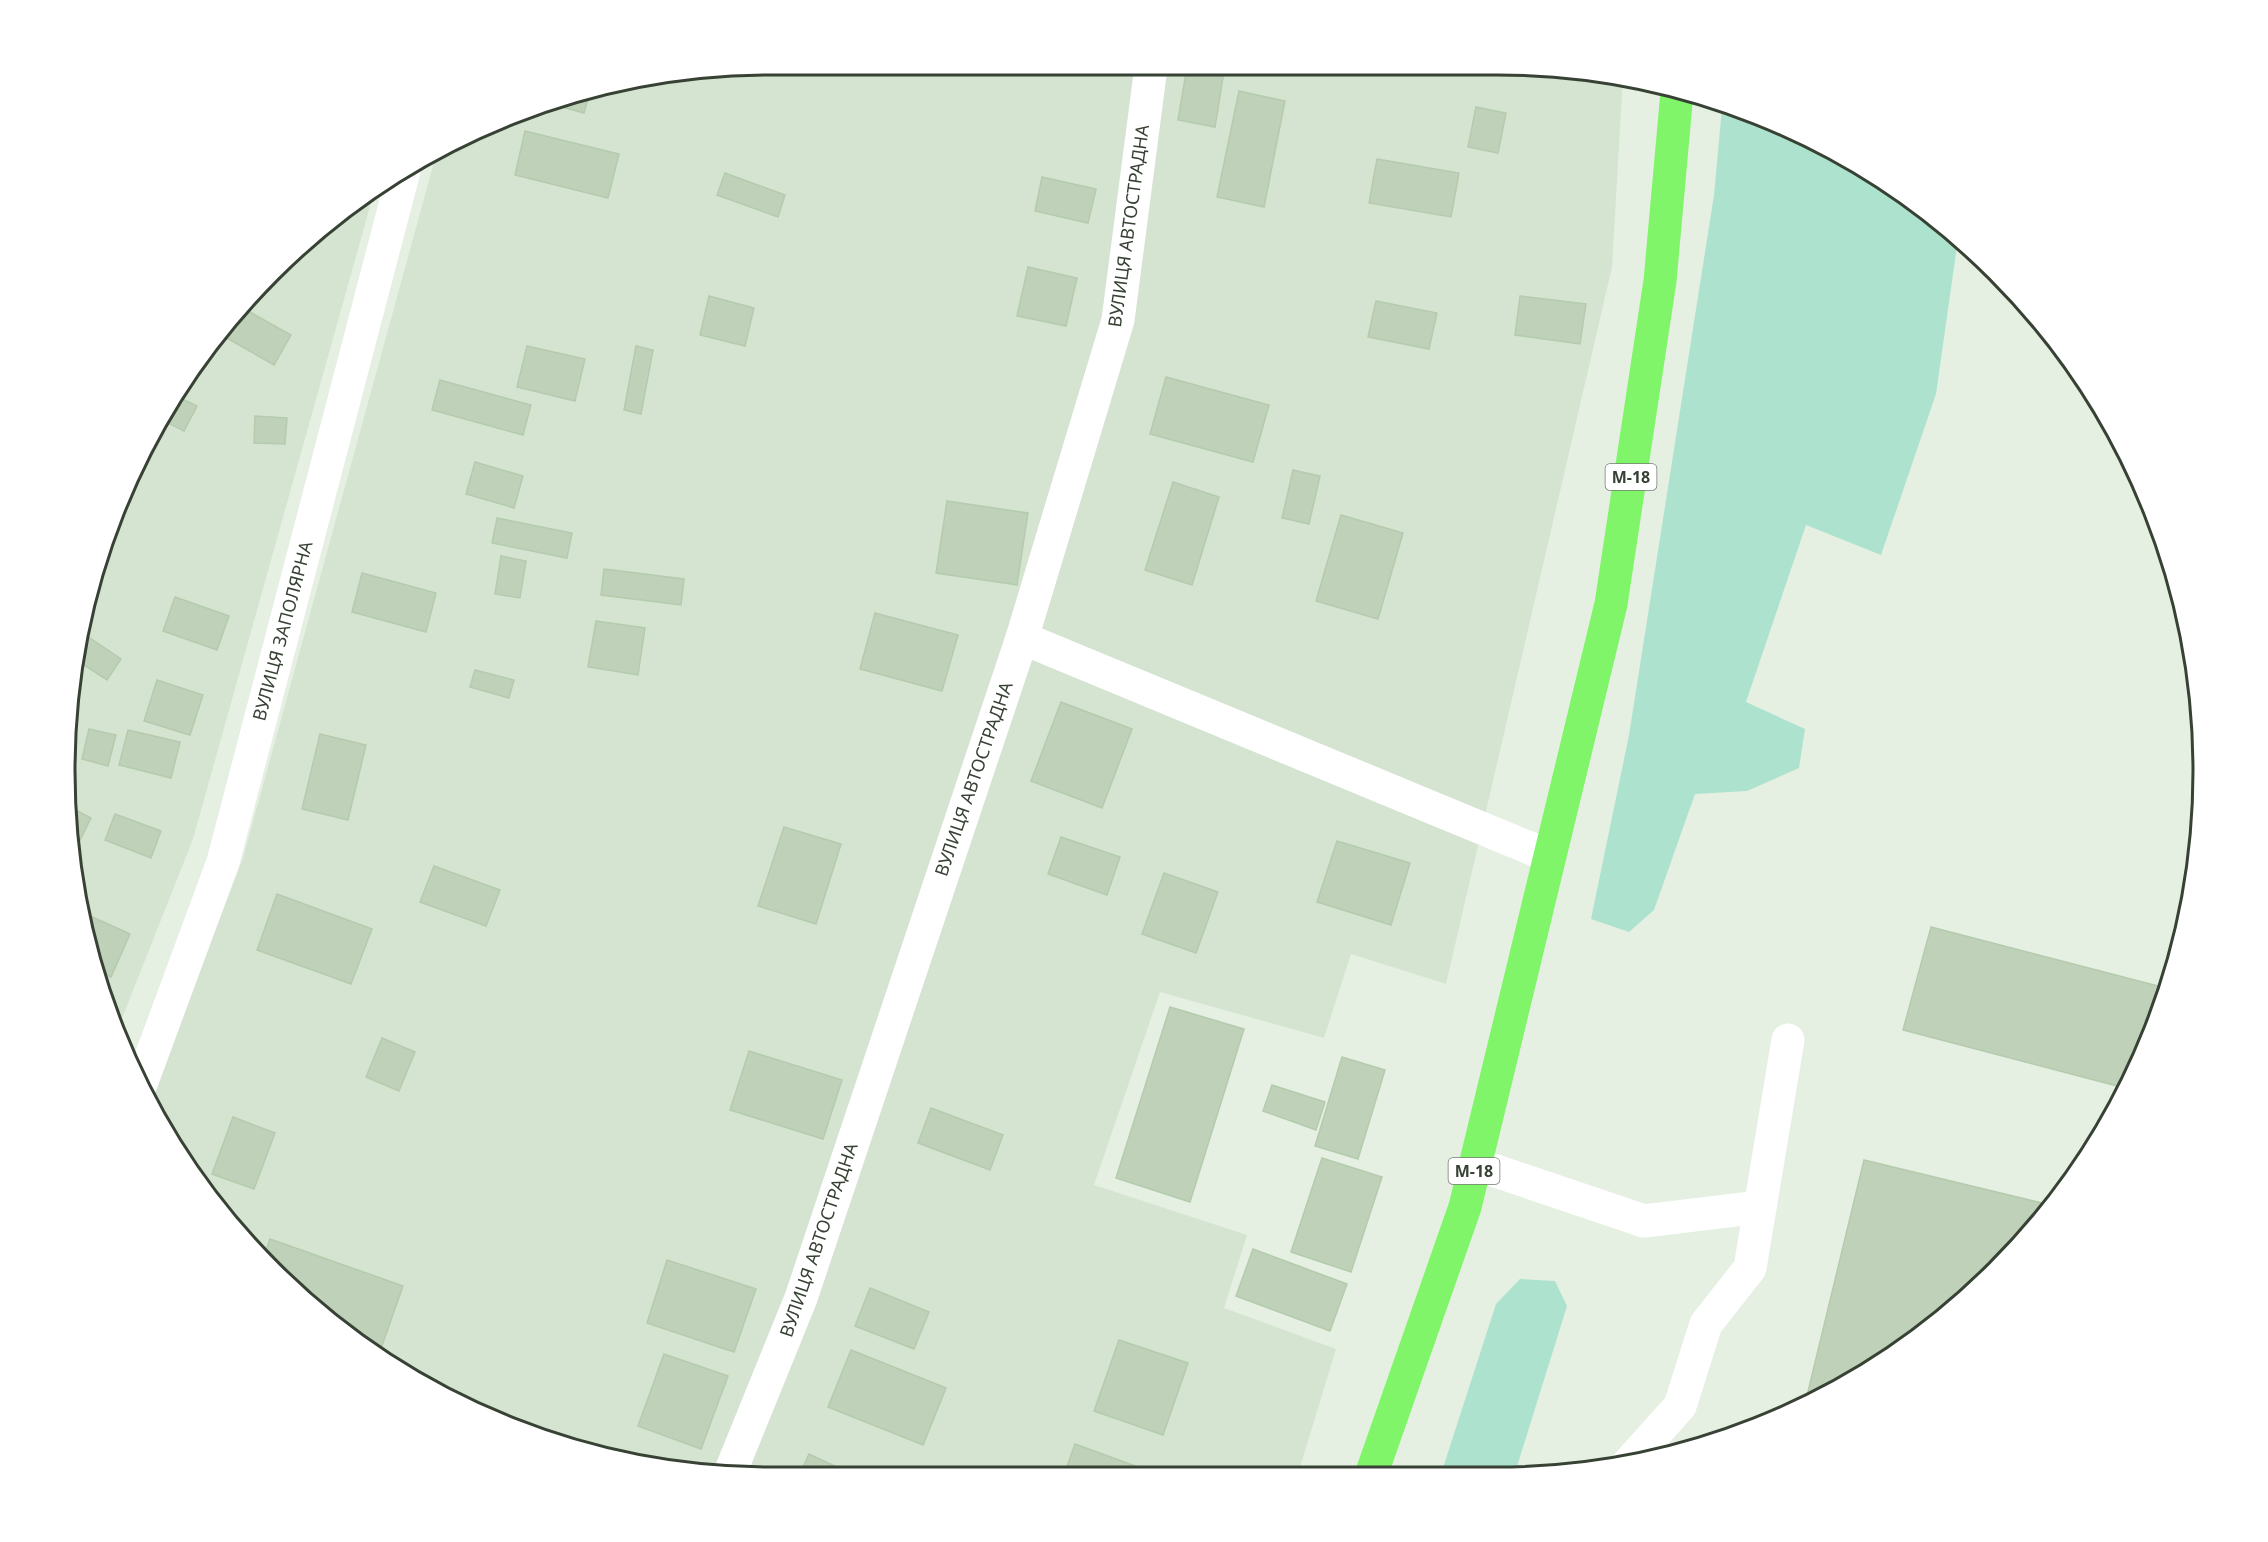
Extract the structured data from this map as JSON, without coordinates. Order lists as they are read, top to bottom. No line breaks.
{"streets":{"highway":["М-18"],"street":["ВУЛИЦЯ АВТОСТРАДНА","ВУЛИЦЯ ЗАПОЛЯРНА"]}}
